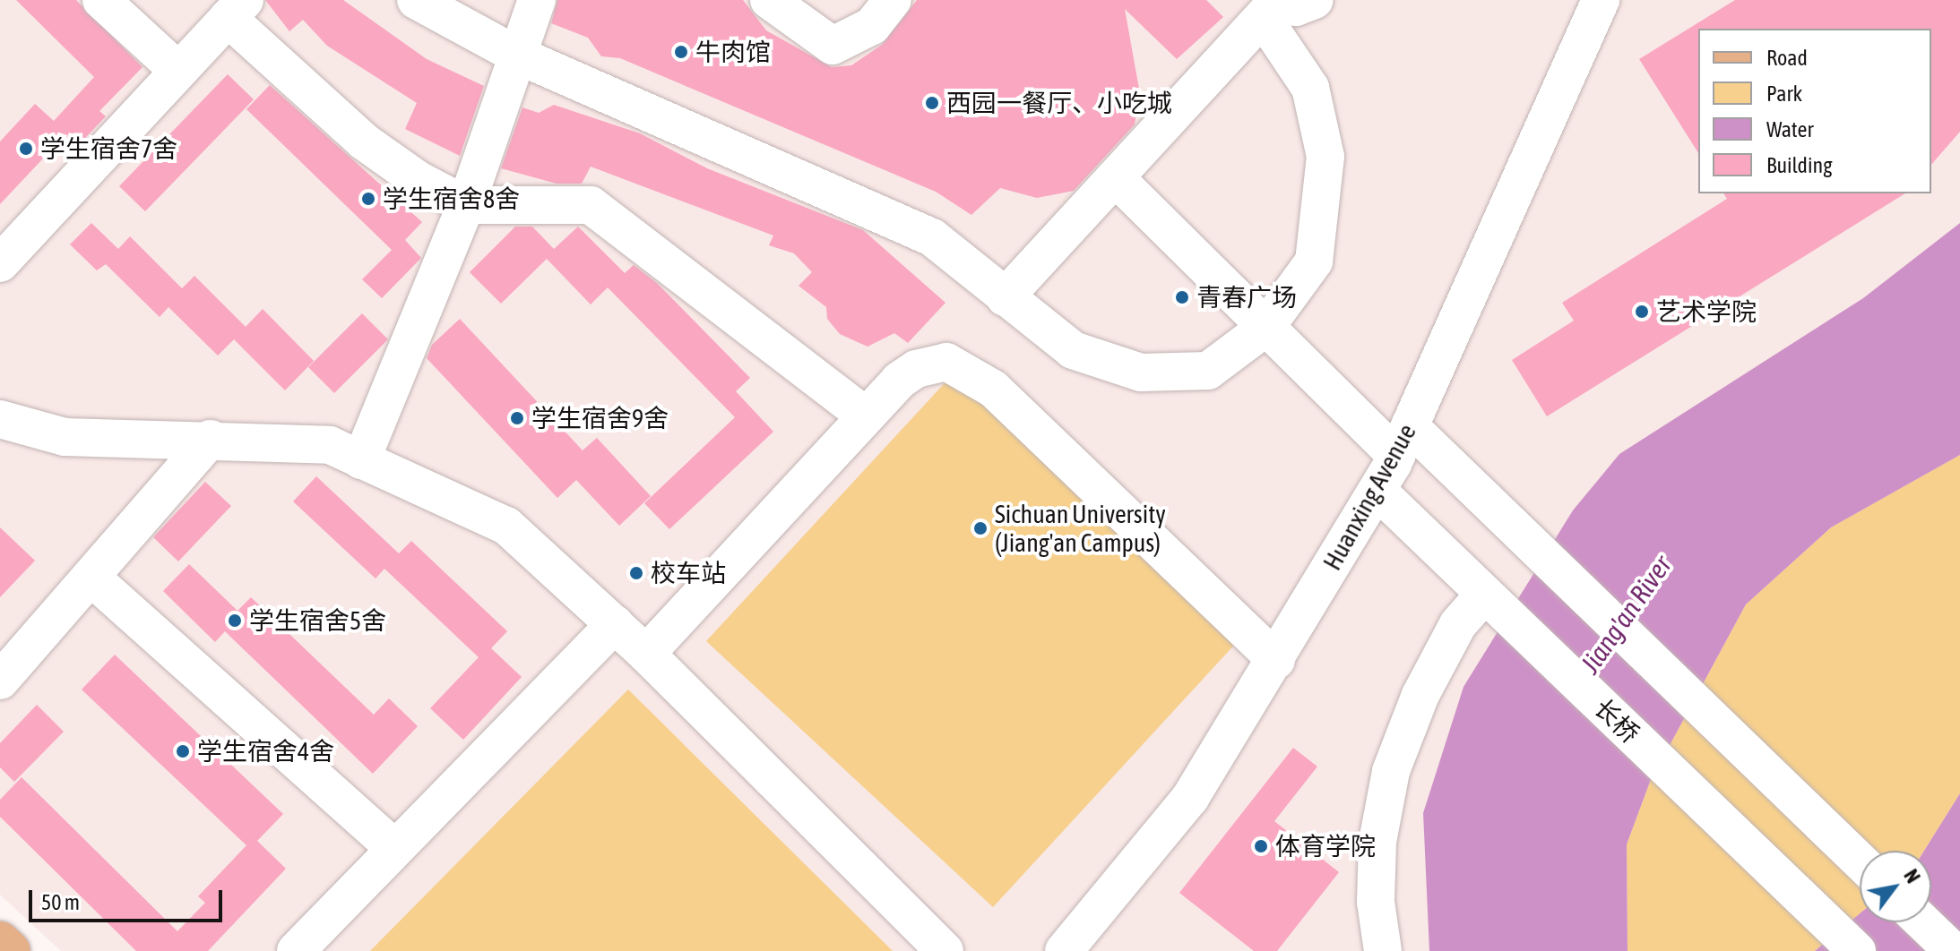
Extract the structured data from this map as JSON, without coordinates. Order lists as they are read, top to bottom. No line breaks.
{"streets":{"street":["Huanxing Avenue","长桥"]},"crossings":[["Huanxing Avenue","长桥"]],"water":["Jiang'an River"],"places":["牛肉馆","西园一餐厅、小吃城","学生宿舍7舍","学生宿舍8舍","青春广场","艺术学院","学生宿舍9舍","Sichuan University (Jiang'an Campus)","校车站","学生宿舍5舍","学生宿舍4舍","体育学院"],"legend":["Road","Park","Water","Building"],"scale_bar":"50 m","north":"top right"}
